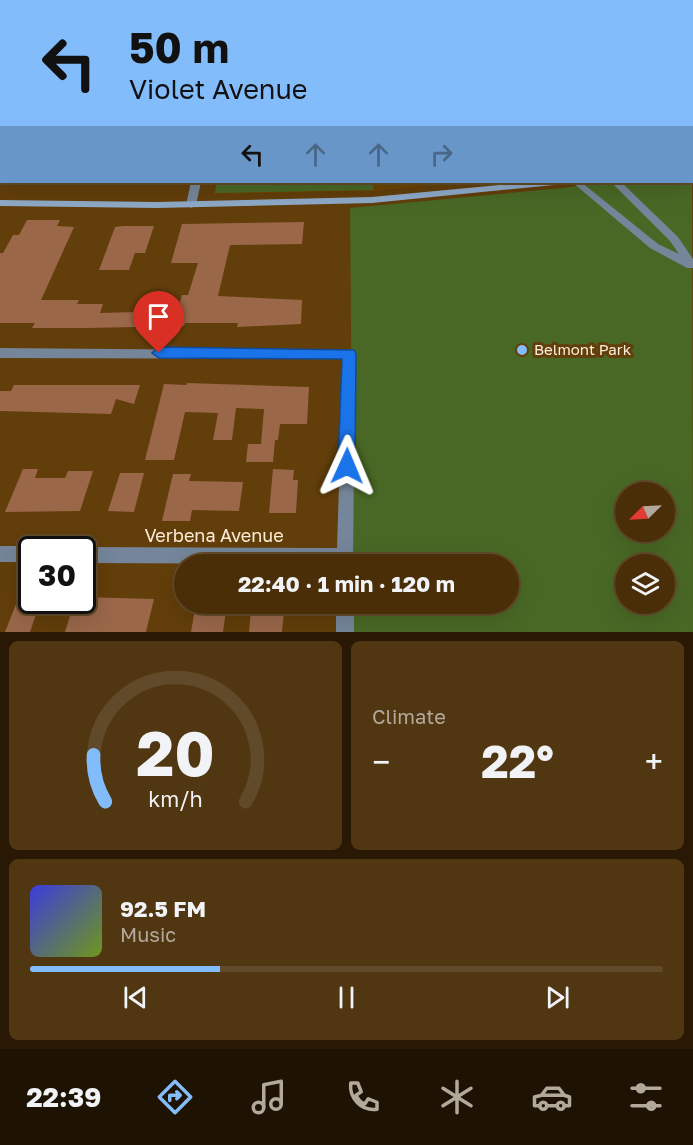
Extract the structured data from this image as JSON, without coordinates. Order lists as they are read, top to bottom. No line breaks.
{"streets":{"street":["Verbena Avenue"]},"places":["Belmont Park"],"north":"bottom left","page":{"turn":["50 m","Violet Avenue"],"limit":"30","trip":"22:40 · 1 min · 120 m","tile":"Climate","heat":["−","22°","+"],"song":["92.5 FM","Music"],"tabs":"22:39","gauge":["20","km/h"]}}
